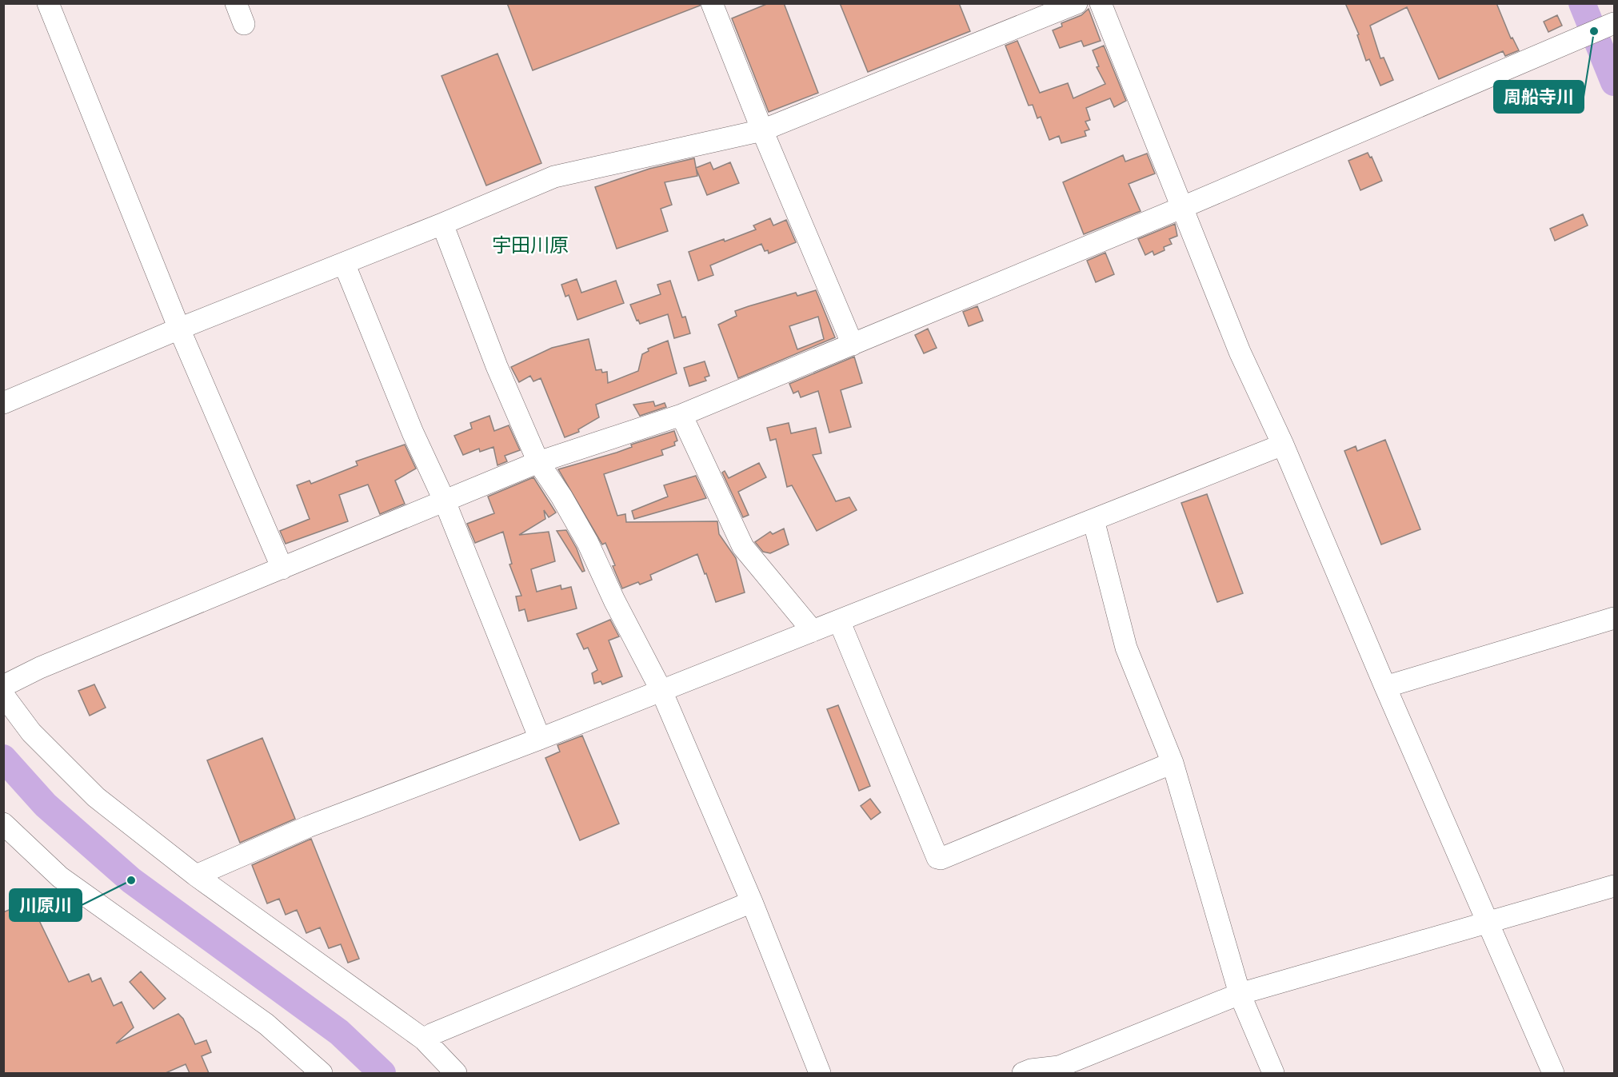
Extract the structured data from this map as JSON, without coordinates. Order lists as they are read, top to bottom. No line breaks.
{"districts":["宇田川原"],"places":["周船寺川","川原川"]}
